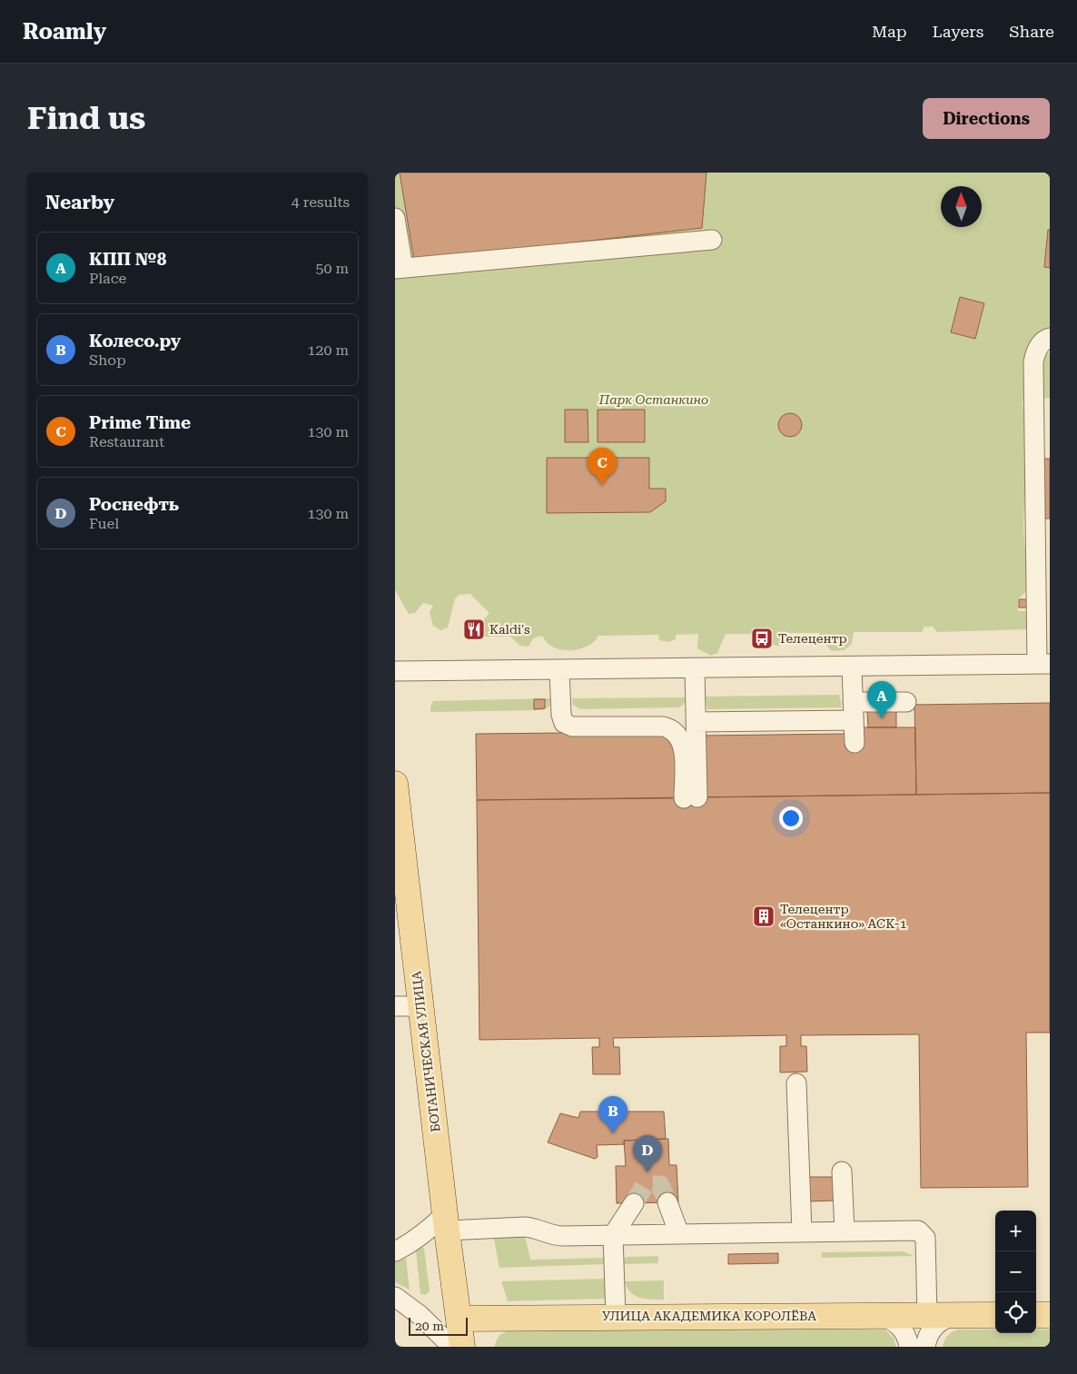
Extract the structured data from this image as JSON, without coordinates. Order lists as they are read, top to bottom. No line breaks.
{"streets":{"main road":["БОТАНИЧЕСКАЯ УЛИЦА","УЛИЦА АКАДЕМИКА КОРОЛЁВА"]},"crossings":[["БОТАНИЧЕСКАЯ УЛИЦА","УЛИЦА АКАДЕМИКА КОРОЛЁВА"]],"parks":["Парк Останкино"],"places":{"restaurant":["Kaldi's"],"bus stop":["Телецентр"],"building":["Телецентр «Останкино» АСК-1"]},"scale_bar":"20 m","north":"top","page":{"header":"Roamly","nav":["Map","Layers","Share"],"buttons":"Directions","title":"Find us","heading":["Nearby","4 results"],"list":[{"mark":"A","name":"КПП №8","note":"Place","value":"50 m"},{"mark":"B","name":"Колесо.ру","note":"Shop","value":"120 m"},{"mark":"C","name":"Prime Time","note":"Restaurant","value":"130 m"},{"mark":"D","name":"Роснефть","note":"Fuel","value":"130 m"}],"pins":["C","A","B","D"],"map_buttons":["+","−"],"scale":"20 m"}}
